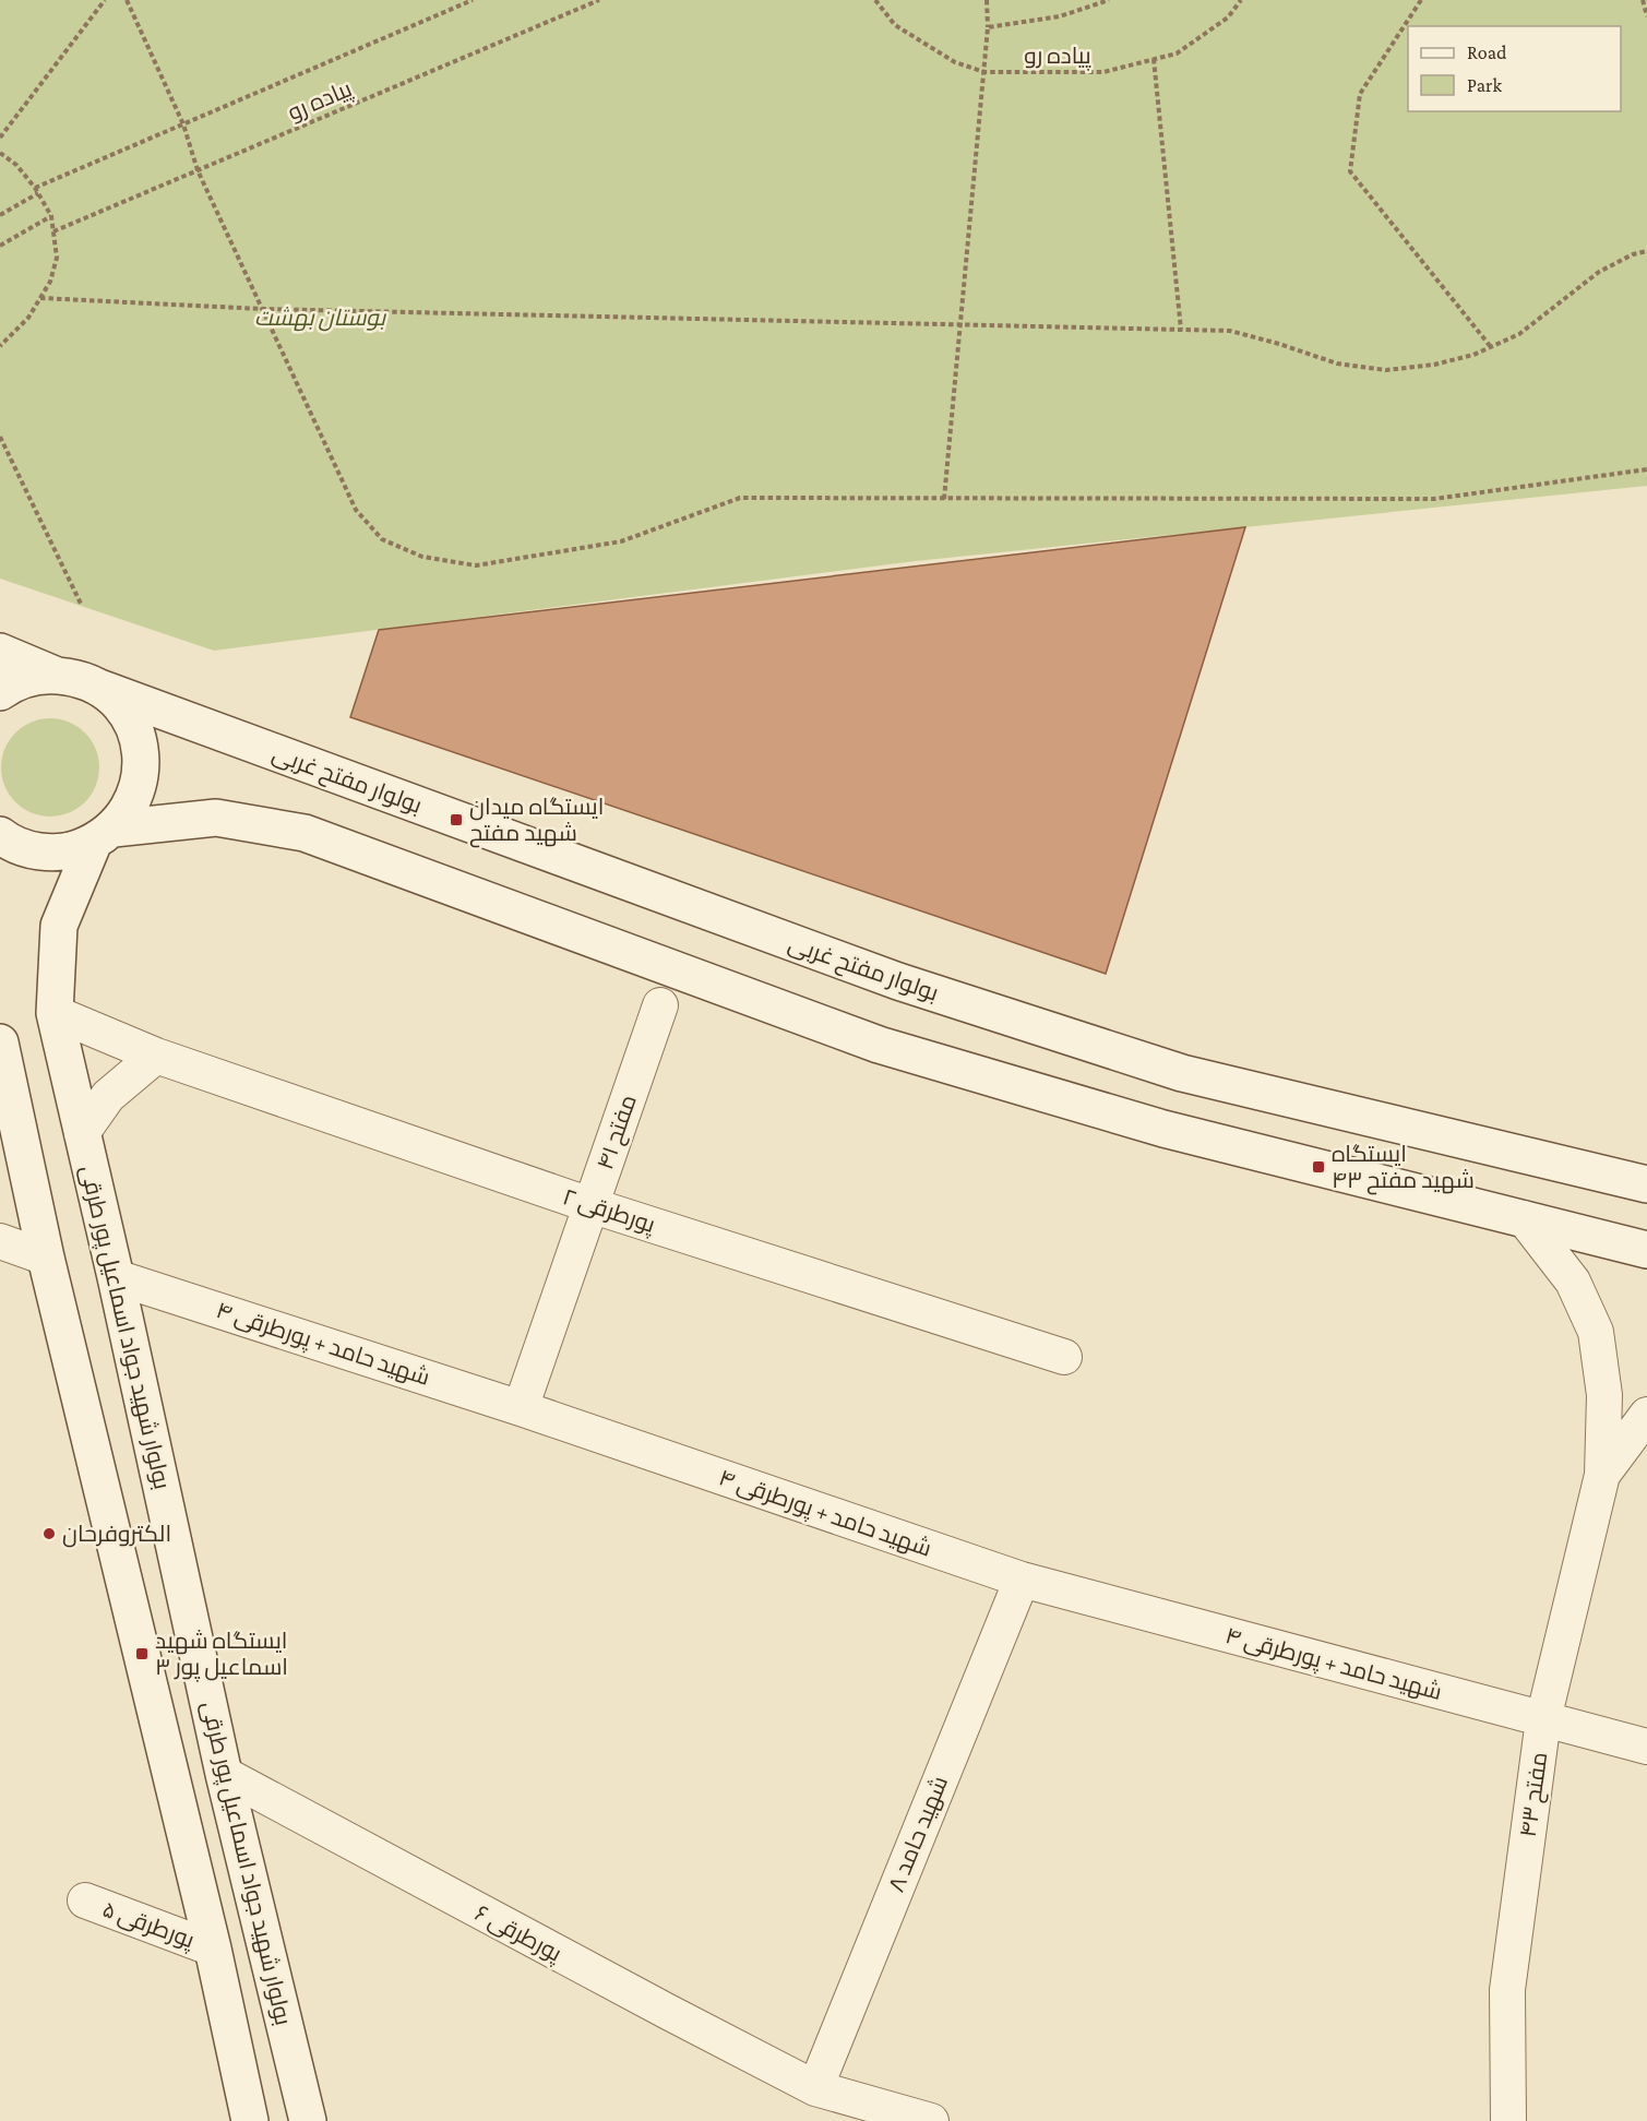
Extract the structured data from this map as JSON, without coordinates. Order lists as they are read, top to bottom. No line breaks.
{"streets":{"main road":["بولوار مفتح غربی","بولوار شهید جواد اسماعیل پور طرقی"],"street":["مفتح ۴۱","پورطرقی ۲","شهید حامد + پورطرقی ۴","مفتح ۴۳","شهید حامد ۸","پورطرقی ۵","پورطرقی ۶"],"path":["پیاده رو"]},"crossings":[["بولوار مفتح غربی","بولوار شهید جواد اسماعیل پور طرقی"],["مفتح ۴۱","پورطرقی ۲"],["مفتح ۴۱","شهید حامد + پورطرقی ۴"],["پورطرقی ۲","بولوار شهید جواد اسماعیل پور طرقی"],["بولوار شهید جواد اسماعیل پور طرقی","شهید حامد + پورطرقی ۴"],["بولوار شهید جواد اسماعیل پور طرقی","پورطرقی ۶"],["شهید حامد + پورطرقی ۴","مفتح ۴۳"],["شهید حامد + پورطرقی ۴","شهید حامد ۸"],["شهید حامد ۸","پورطرقی ۶"]],"parks":["بوستان بهشت"],"places":{"transit":["ایستگاه میدان شهید مفتح","ایستگاه شهید مفتح ۴۳","ایستگاه شهید اسماعیل پور ۳"],"other":["الکتروفرحان"]},"legend":["Road","Park"]}
